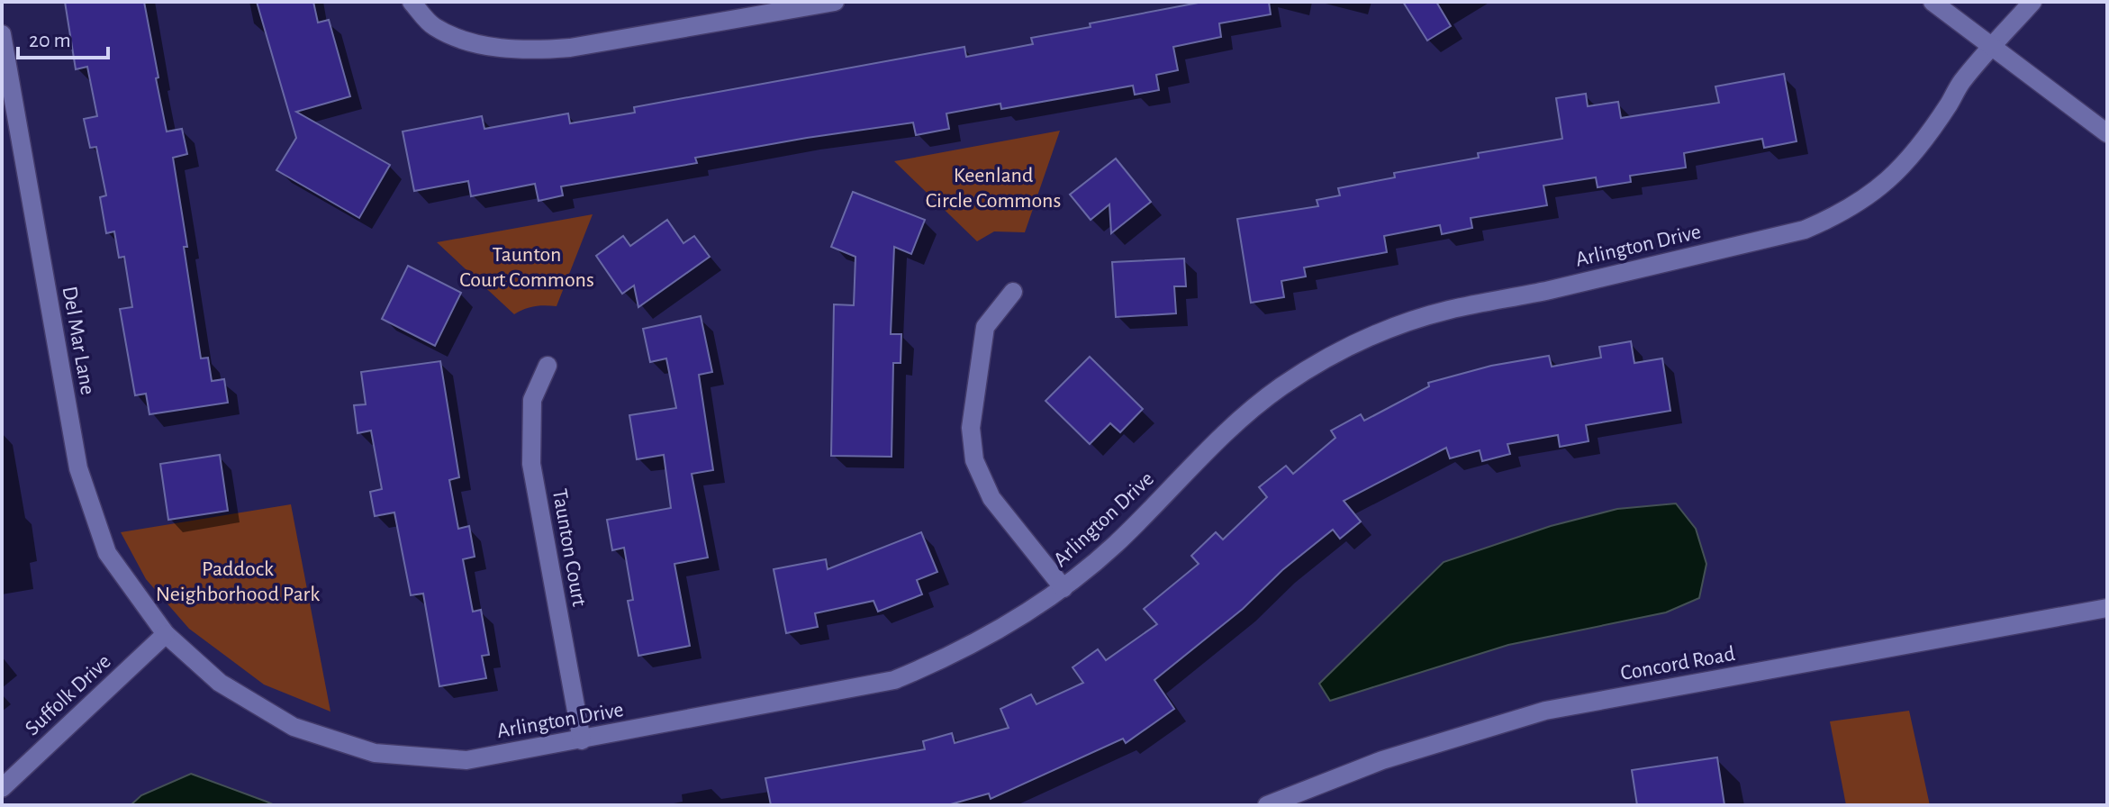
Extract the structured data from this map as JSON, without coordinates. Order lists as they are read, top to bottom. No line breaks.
{"streets":{"street":["Arlington Drive","Del Mar Lane","Taunton Court","Concord Road","Suffolk Drive"]},"crossings":[["Arlington Drive","Del Mar Lane"],["Arlington Drive","Taunton Court"],["Arlington Drive","Suffolk Drive"],["Del Mar Lane","Suffolk Drive"]],"parks":["Keenland Circle Commons","Taunton Court Commons","Paddock Neighborhood Park"],"scale_bar":"20 m"}
